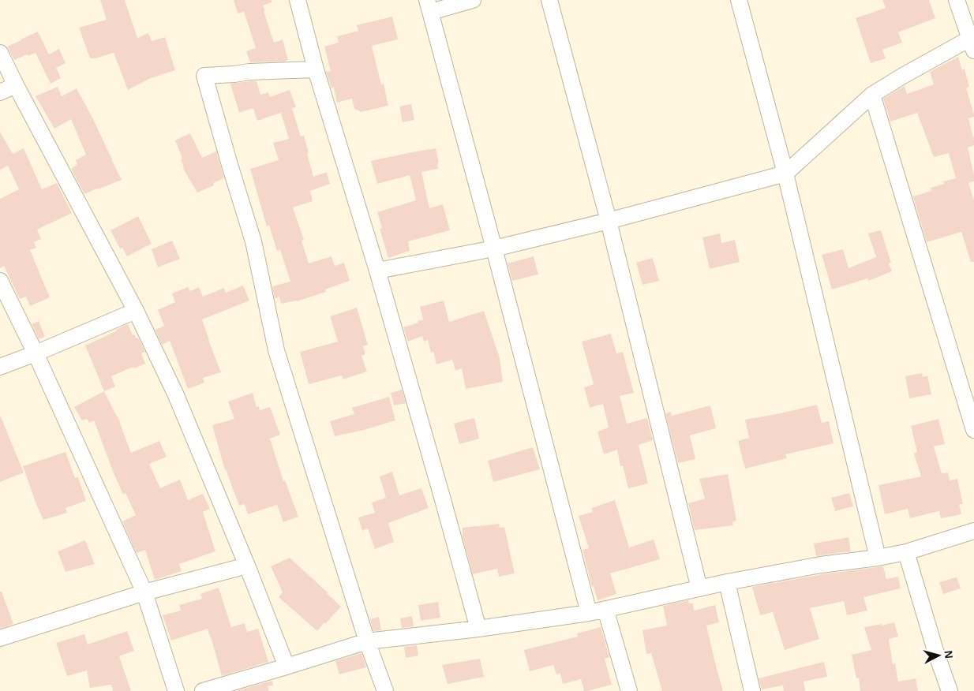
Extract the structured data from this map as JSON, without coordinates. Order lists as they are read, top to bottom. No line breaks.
{"north":"right"}
